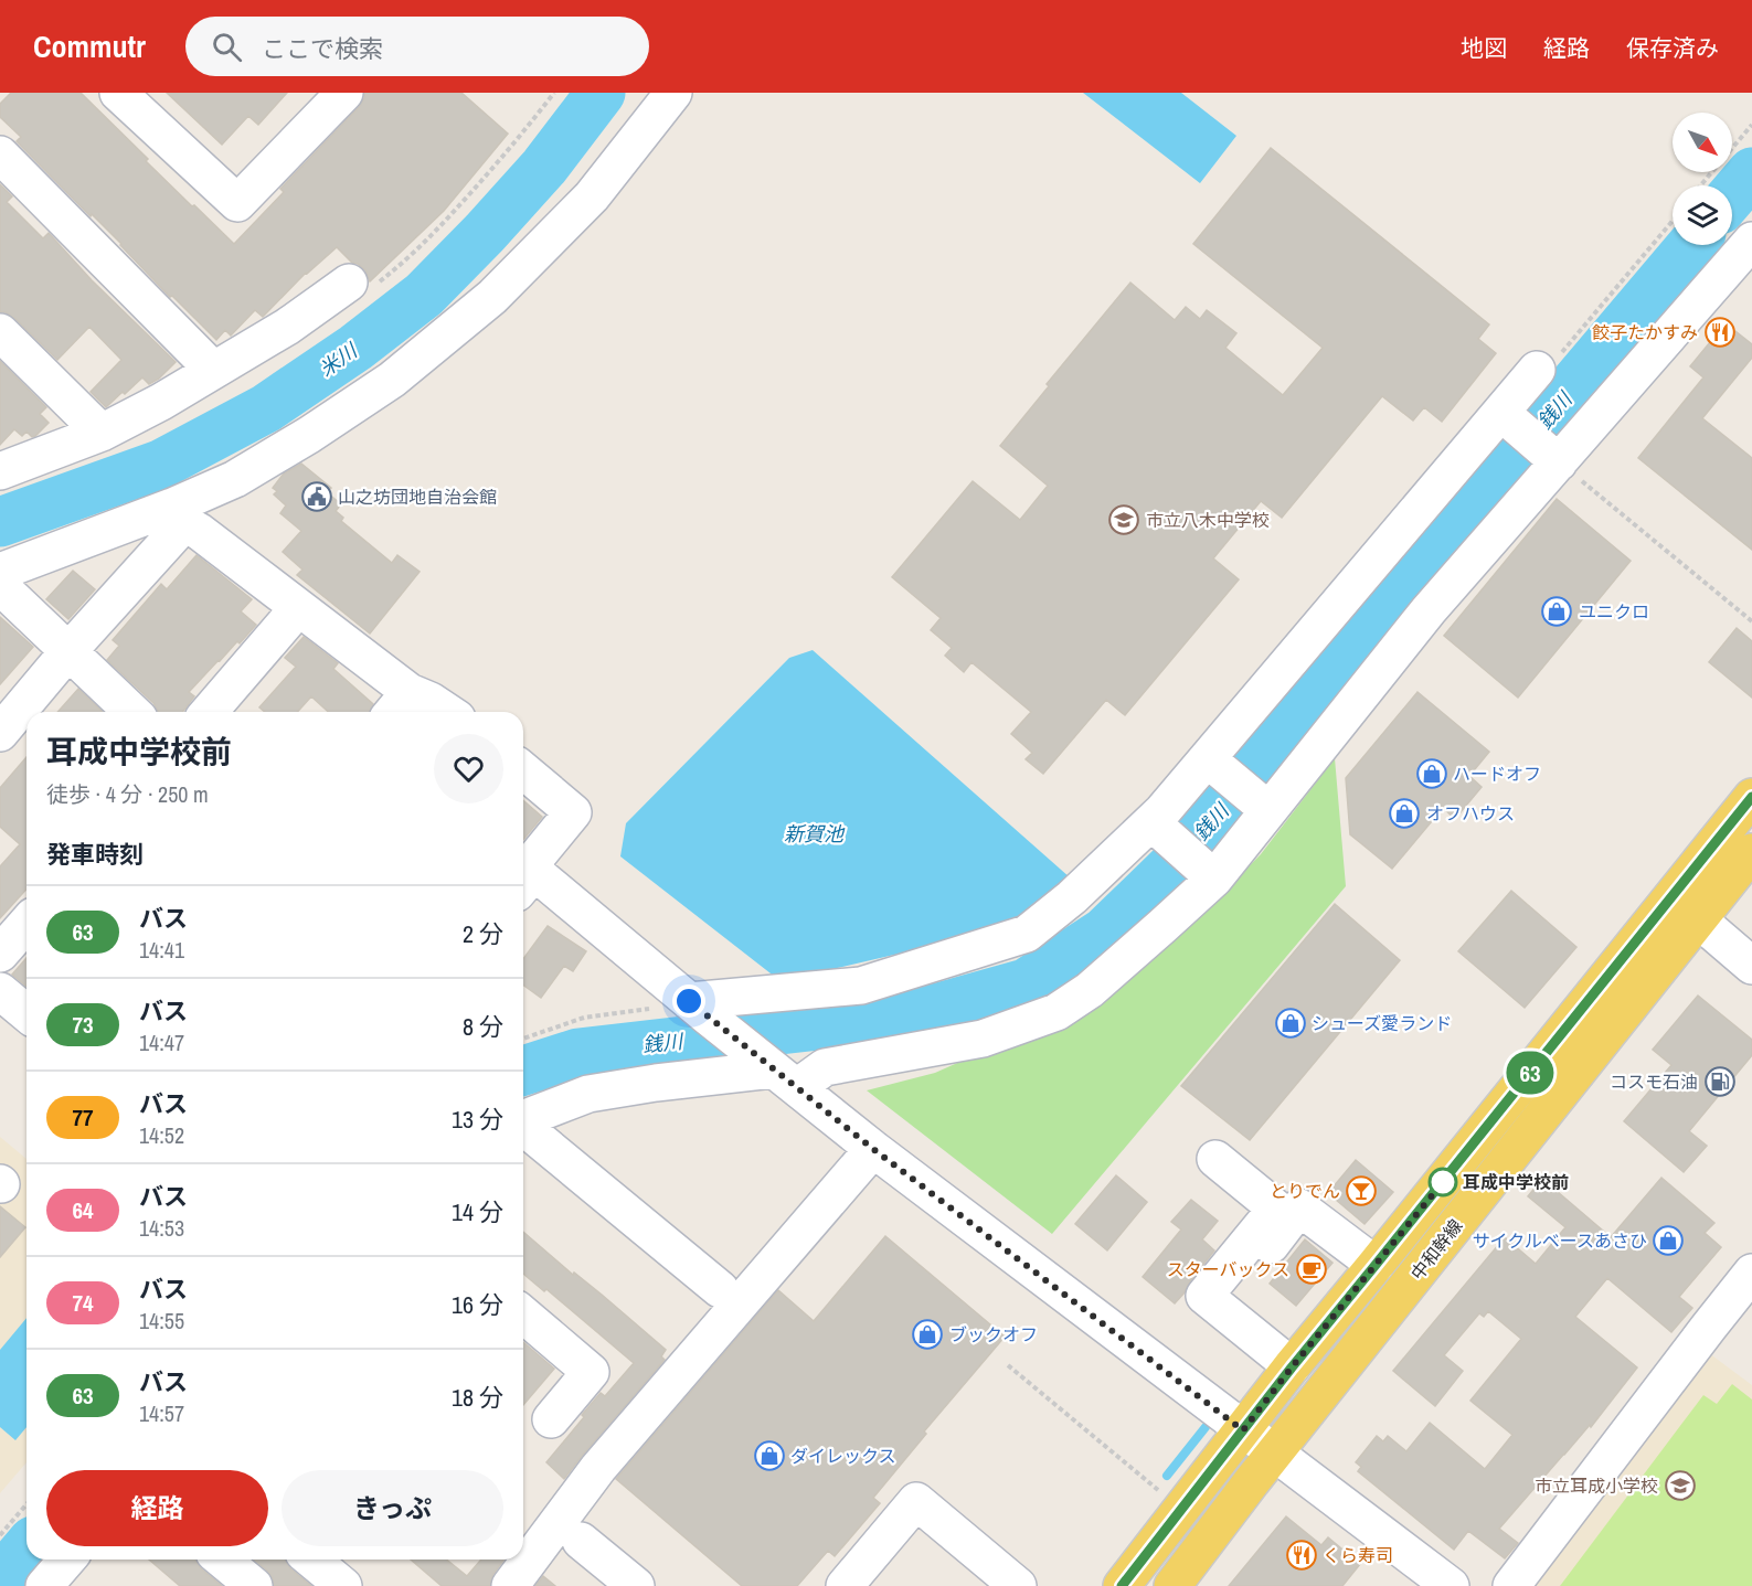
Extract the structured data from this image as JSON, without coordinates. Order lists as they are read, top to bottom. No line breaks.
{"streets":{"main road":["中和幹線"]},"water":["米川","銭川","新賀池"],"places":{"restaurant":["餃子たかすみ","くら寿司"],"public building":["山之坊団地自治会館"],"school or university":["市立八木中学校","市立耳成小学校"],"shop":["ユニクロ","ハードオフ","オフハウス","シューズ愛ランド","サイクルベースあさひ","ブックオフ","ダイレックス"],"fuel station":["コスモ石油"],"other":["耳成中学校前"],"bar":["とりでん"],"cafe":["スターバックス"]},"lines":["bus line 63"],"north":"bottom right","page":{"header":"Commutr","search":"ここで検索","nav":["地図","経路","保存済み"],"on_map":"63","heading":[["耳成中学校前","徒歩 · 4 分 · 250 m"],"発車時刻"],"list":[{"mark":"63","name":"バス","note":"14:41","value":"2 分"},{"mark":"73","name":"バス","note":"14:47","value":"8 分"},{"mark":"77","name":"バス","note":"14:52","value":"13 分"},{"mark":"64","name":"バス","note":"14:53","value":"14 分"},{"mark":"74","name":"バス","note":"14:55","value":"16 分"},{"mark":"63","name":"バス","note":"14:57","value":"18 分"}],"buttons":["経路","きっぷ"]}}
